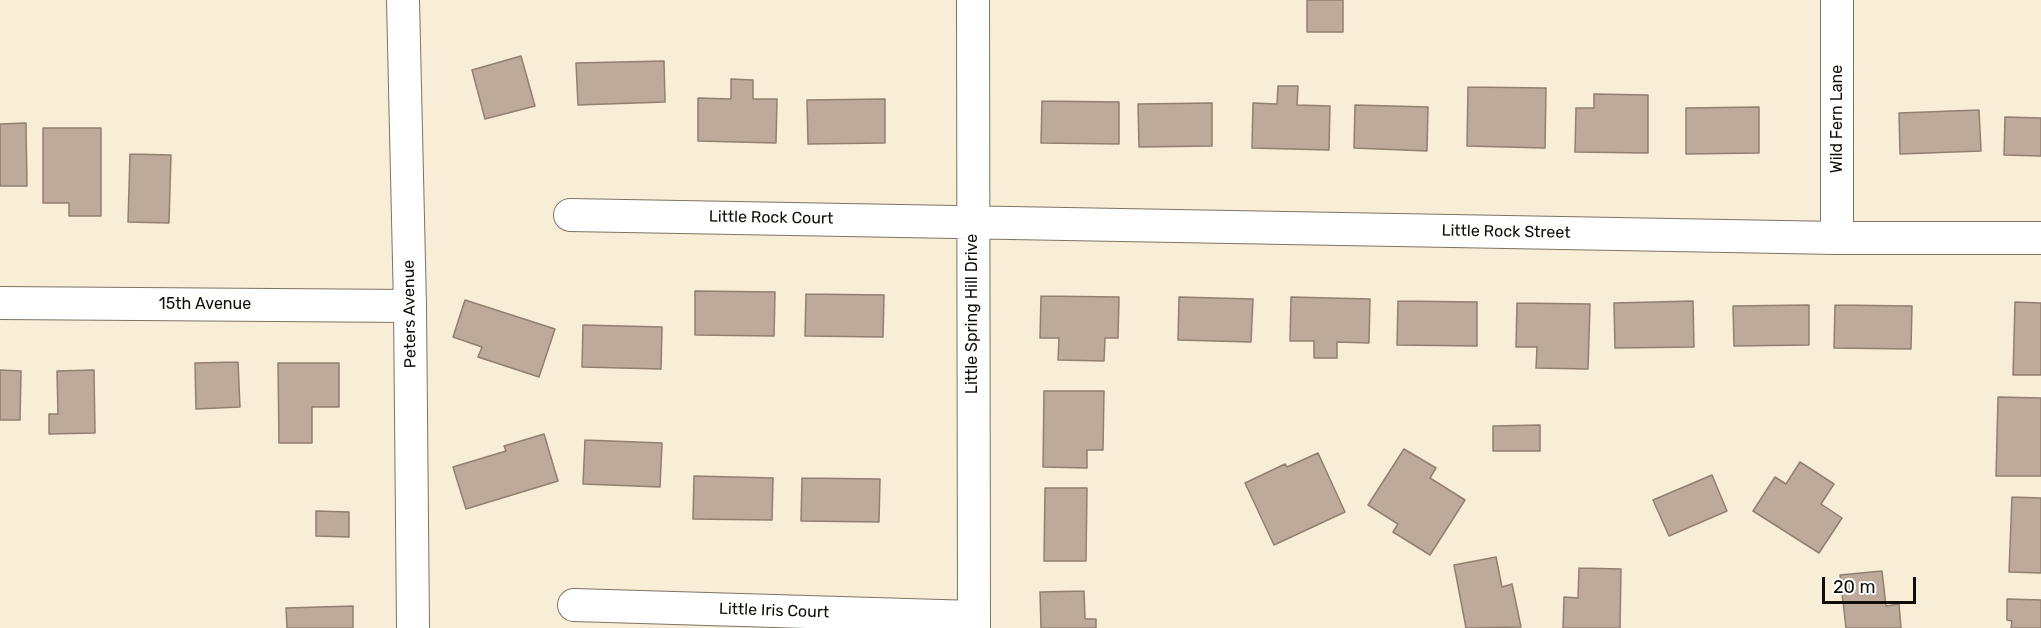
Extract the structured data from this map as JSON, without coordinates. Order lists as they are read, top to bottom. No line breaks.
{"streets":{"street":["Wild Fern Lane","Little Rock Court","Little Rock Street","15th Avenue","Peters Avenue","Little Spring Hill Drive","Little Iris Court"]},"crossings":[["Wild Fern Lane","Little Rock Street"],["Little Rock Court","Little Rock Street"],["Little Rock Court","Little Spring Hill Drive"],["Little Rock Street","Little Spring Hill Drive"],["15th Avenue","Peters Avenue"],["Little Spring Hill Drive","Little Iris Court"]],"scale_bar":"20 m"}
